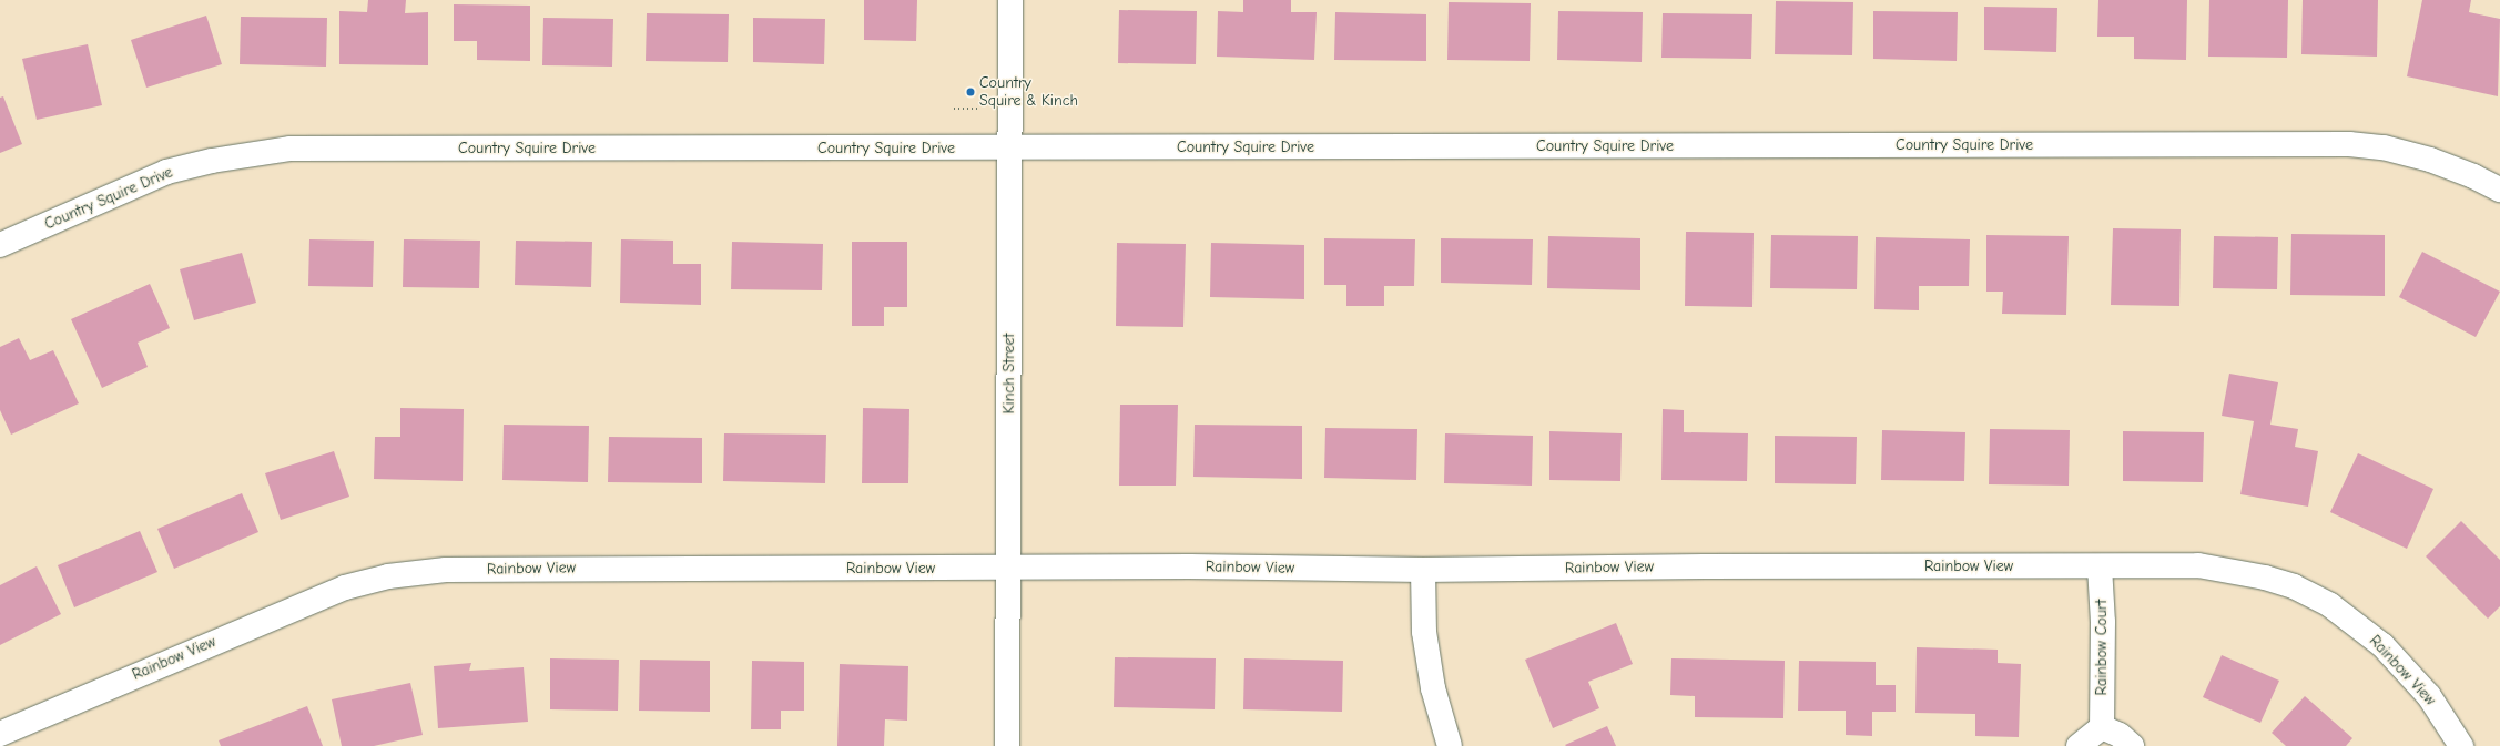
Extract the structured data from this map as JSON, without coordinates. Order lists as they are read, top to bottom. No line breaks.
{"streets":{"street":["Country Squire Drive","Kinch Street","Rainbow View","Rainbow Court"]},"crossings":[["Country Squire Drive","Kinch Street"],["Kinch Street","Rainbow View"],["Rainbow View","Rainbow Court"]],"places":["Country Squire & Kinch"]}
